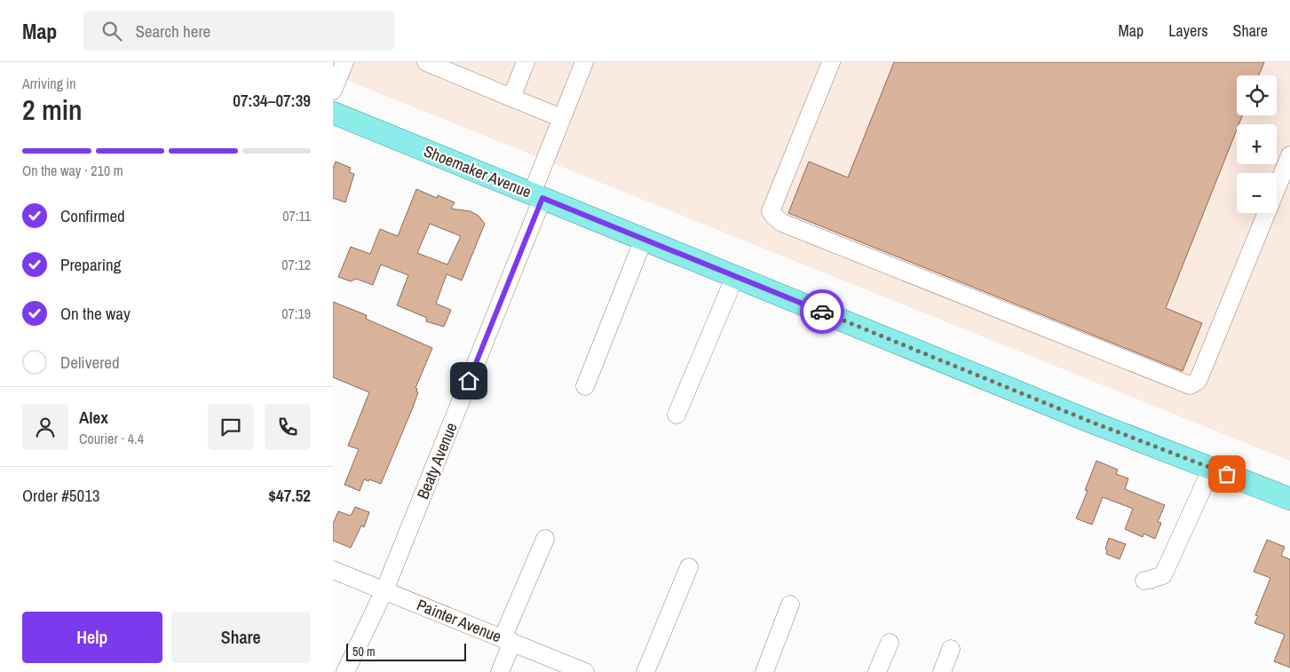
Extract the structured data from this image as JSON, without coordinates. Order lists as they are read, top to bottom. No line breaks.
{"streets":{"main road":["Shoemaker Avenue"],"street":["Beaty Avenue","Painter Avenue"]},"crossings":[["Shoemaker Avenue","Beaty Avenue"],["Beaty Avenue","Painter Avenue"]],"scale_bar":"50 m","page":{"header":"Map","search":"Search here","nav":["Map","Layers","Share"],"heading":["2 min","Arriving in","07:34–07:39"],"panel":["Alex","Courier · 4.4","Order #5013","$47.52"],"map_buttons":["+","−"],"bar":"On the way · 210 m","list":[["Confirmed","07:11"],["Preparing","07:12"],["On the way","07:19"],"Delivered"],"buttons":["Help","Share"],"scale":"50 m"}}
